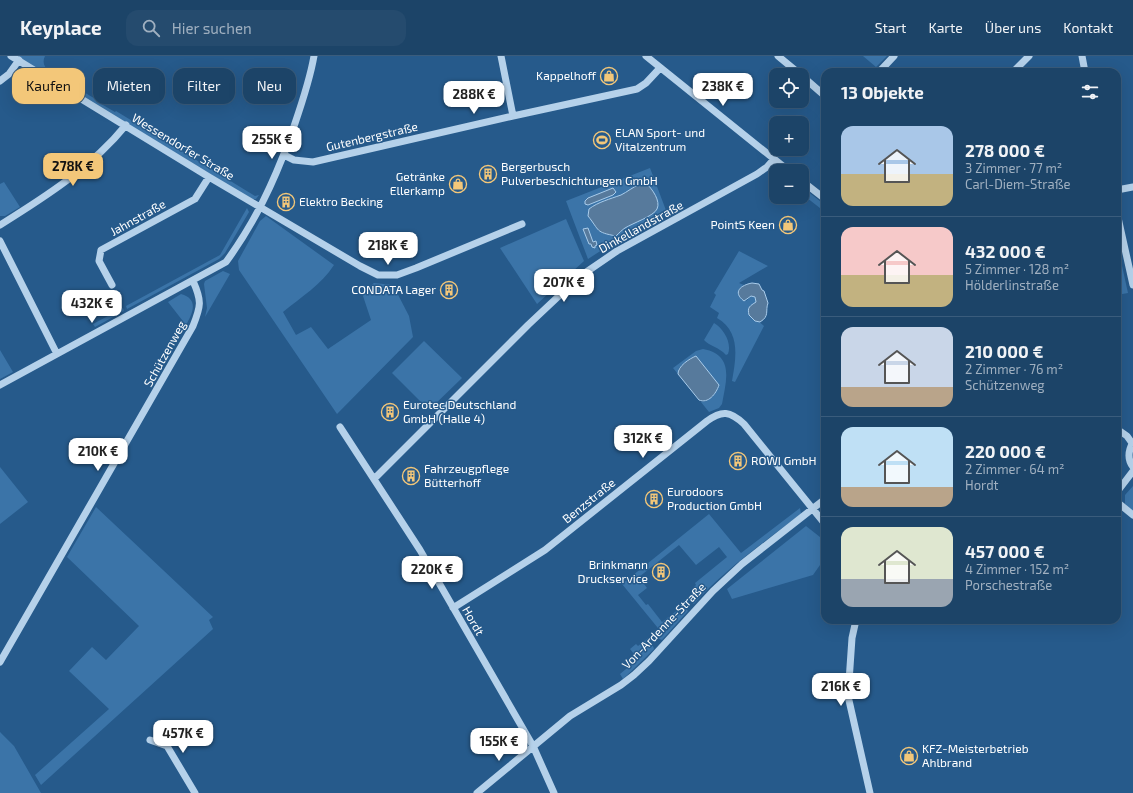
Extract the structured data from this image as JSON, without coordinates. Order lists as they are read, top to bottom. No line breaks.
{"streets":{"street":["Gutenbergstraße","Wessendorfer Straße","Jahnstraße","Dinkellandstraße","Schützenweg","Benzstraße","Hordt","Von-Ardenne-Straße"]},"crossings":[["Wessendorfer Straße","Jahnstraße"],["Dinkellandstraße","Hordt"],["Benzstraße","Hordt"],["Benzstraße","Von-Ardenne-Straße"],["Hordt","Von-Ardenne-Straße"]],"places":{"shop":["Kappelhoff","Getränke Ellerkamp","PointS Keen","KFZ-Meisterbetrieb Ahlbrand"],"sports":["ELAN Sport- und Vitalzentrum"],"building":["Bergerbusch Pulverbeschichtungen GmbH","Elektro Becking","CONDATA Lager","Eurotec Deutschland GmbH (Halle 4)","ROWI GmbH","Fahrzeugpflege Bütterhoff","Eurodoors Production GmbH","Brinkmann Druckservice"]},"page":{"header":"Keyplace","search":"Hier suchen","nav":["Start","Karte","Über uns","Kontakt"],"map_buttons":["+","−"],"chip":["Kaufen","Mieten","Filter","Neu"],"heading":"13 Objekte","price":["238K €","288K €","255K €","278K €","218K €","207K €","432K €","312K €","210K €","220K €","216K €","457K €","155K €"],"list":[{"name":"278 000 €","note":"3 Zimmer · 77 m² · Carl-Diem-Straße"},{"name":"432 000 €","note":"5 Zimmer · 128 m² · Hölderlinstraße"},{"name":"210 000 €","note":"2 Zimmer · 76 m² · Schützenweg"},{"name":"220 000 €","note":"2 Zimmer · 64 m² · Hordt"},{"name":"457 000 €","note":"4 Zimmer · 152 m² · Porschestraße"}]}}
